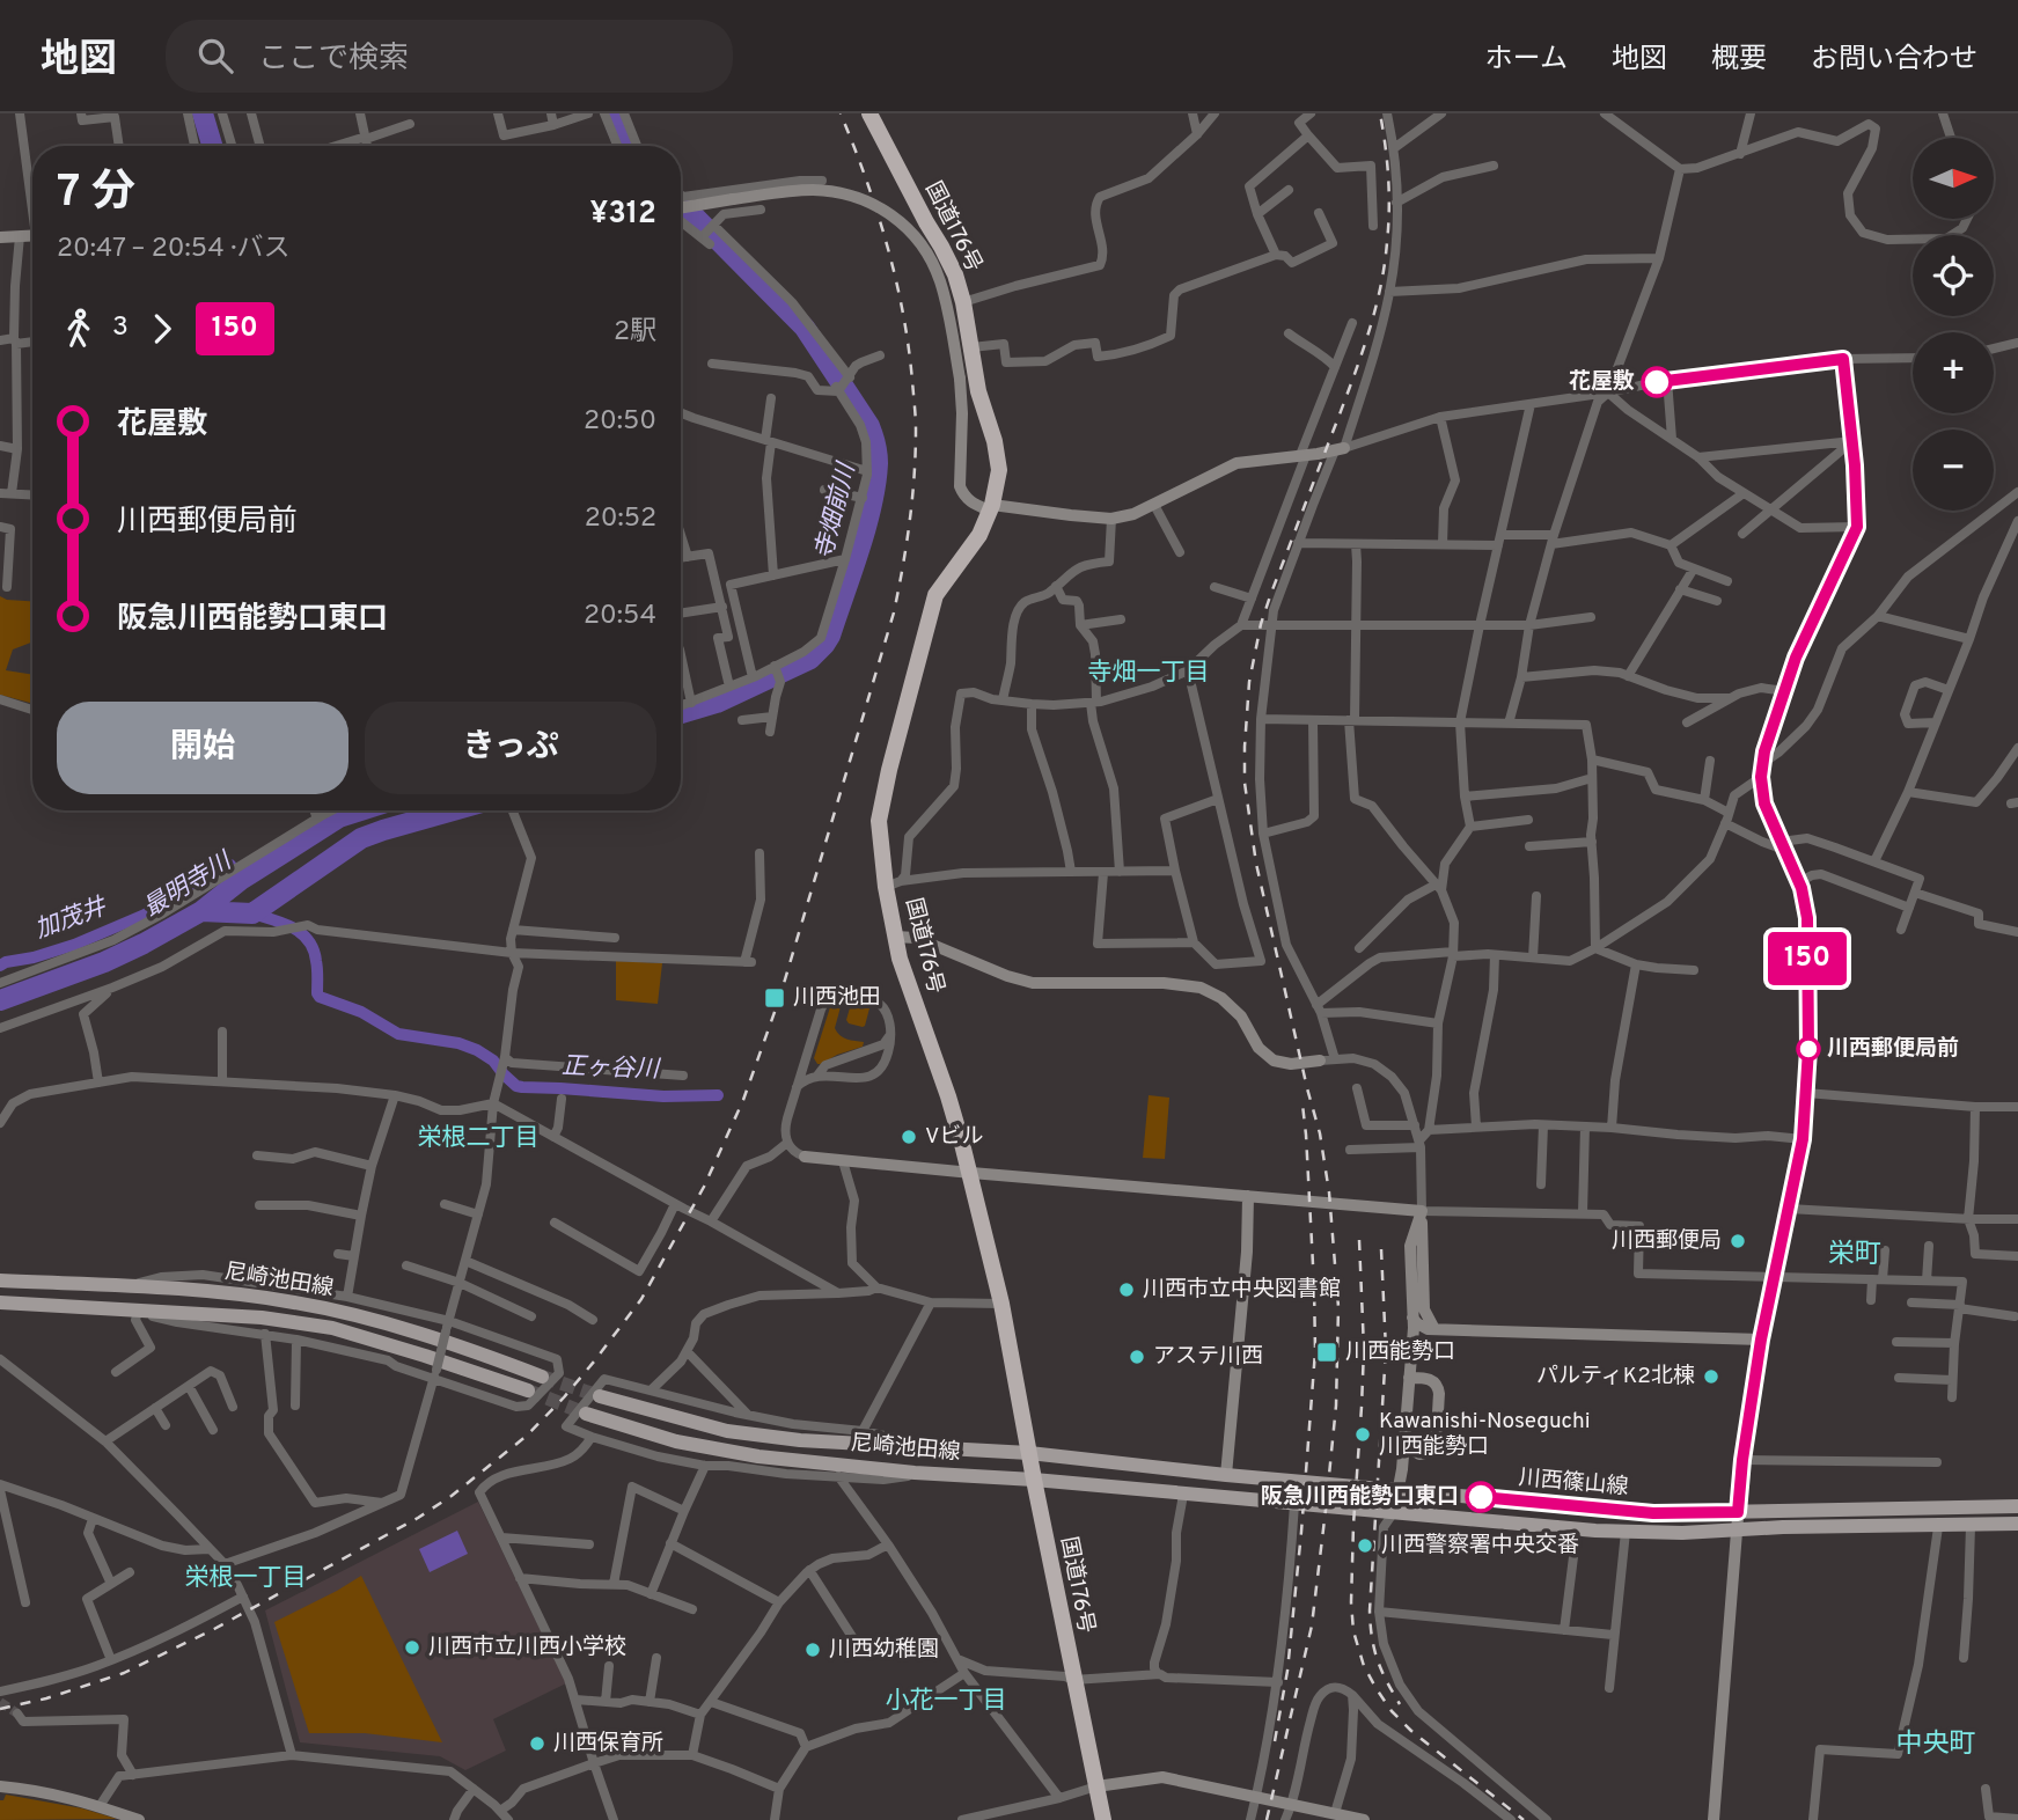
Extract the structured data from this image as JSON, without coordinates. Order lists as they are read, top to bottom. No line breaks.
{"streets":{"highway":["国道176号"],"main road":["尼崎池田線","川西篠山線"]},"crossings":[["国道176号","尼崎池田線"],["国道176号","川西篠山線"],["尼崎池田線","川西篠山線"]],"districts":["寺畑一丁目","栄根二丁目","栄町","栄根一丁目","小花一丁目","中央町"],"water":["寺畑前川","最明寺川","加茂井","正ヶ谷川"],"places":{"other":["花屋敷","川西郵便局前","Vビル","川西郵便局","川西市立中央図書館","アステ川西","パルティK2北棟","Kawanishi-Noseguchi 川西能勢口","阪急川西能勢口東口","川西警察署中央交番","川西市立川西小学校","川西幼稚園","川西保育所"],"transit":["川西池田","川西能勢口"]},"lines":["bus line 150"],"north":"right","page":{"header":"地図","search":"ここで検索","nav":["ホーム","地図","概要","お問い合わせ"],"on_map":"150","map_buttons":["+","−"],"heading":["7 分","20:47 – 20:54 · バス","¥312"],"legs":["3","150","2駅"],"list":[{"name":"花屋敷","value":"20:50"},{"name":"川西郵便局前","value":"20:52"},{"name":"阪急川西能勢口東口","value":"20:54"}],"buttons":["開始","きっぷ"]}}
